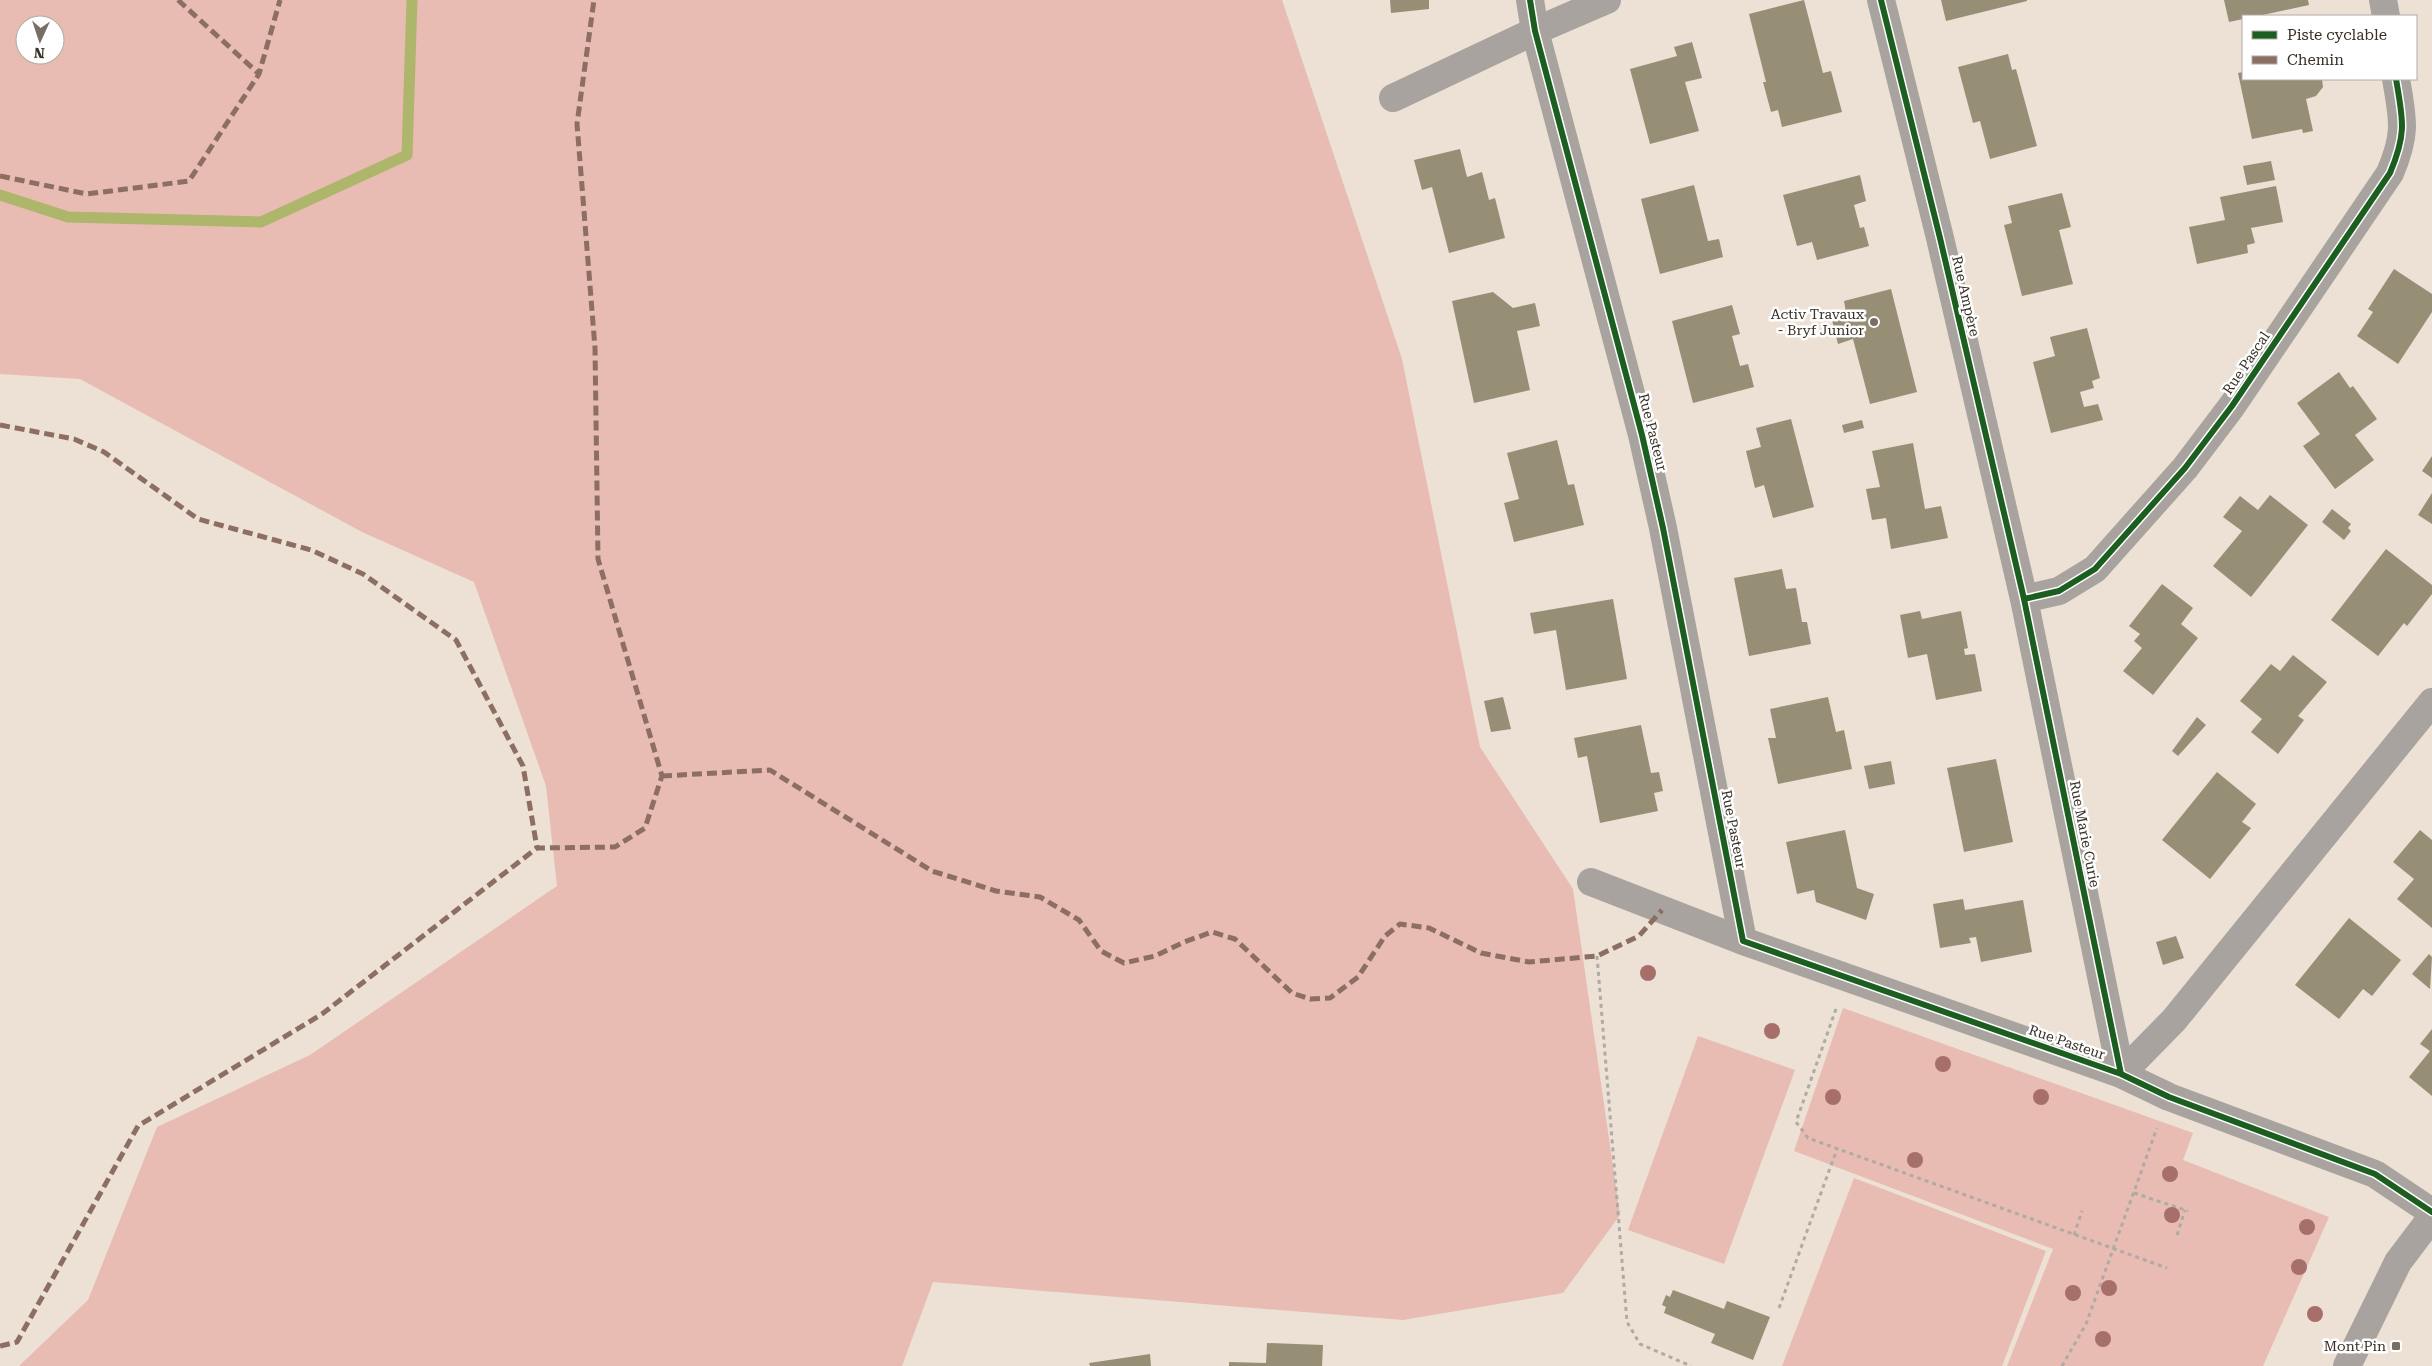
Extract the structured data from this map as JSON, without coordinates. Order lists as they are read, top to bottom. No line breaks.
{"streets":{"street":["Rue Ampère","Rue Pascal","Rue Pasteur","Rue Marie Curie"]},"crossings":[["Rue Ampère","Rue Pascal"],["Rue Ampère","Rue Marie Curie"],["Rue Pascal","Rue Marie Curie"],["Rue Pasteur","Rue Marie Curie"]],"places":{"other":["Activ Travaux - Bryf Junior"],"transit":["Mont Pin"]},"legend":["Piste cyclable","Chemin"],"north":"bottom"}
